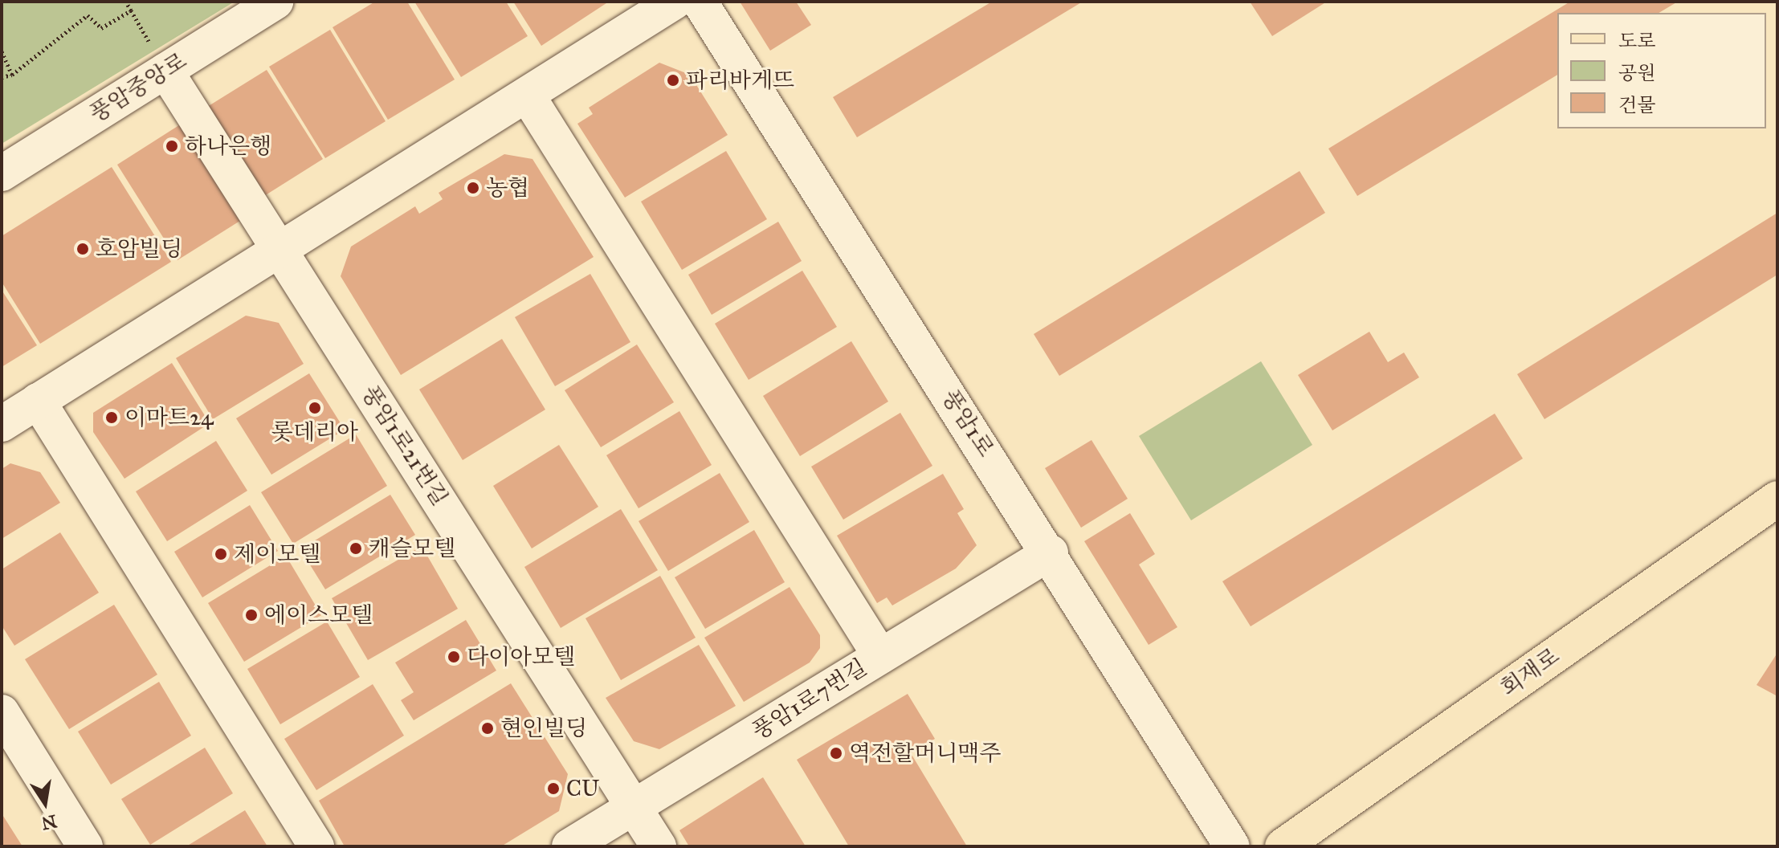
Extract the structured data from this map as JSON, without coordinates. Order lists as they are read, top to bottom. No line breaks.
{"streets":{"main road":["회재로"],"street":["풍암중앙로","풍암1로","풍암1로21번길","풍암1로7번길"]},"crossings":[["풍암중앙로","풍암1로21번길"],["풍암1로","풍암1로7번길"],["풍암1로21번길","풍암1로7번길"]],"places":["파리바게뜨","하나은행","농협","호암빌딩","롯데리아","이마트24","캐슬모텔","제이모텔","에이스모텔","다이아모텔","현인빌딩","역전할머니맥주","CU"],"legend":["도로","공원","건물"],"north":"bottom"}
